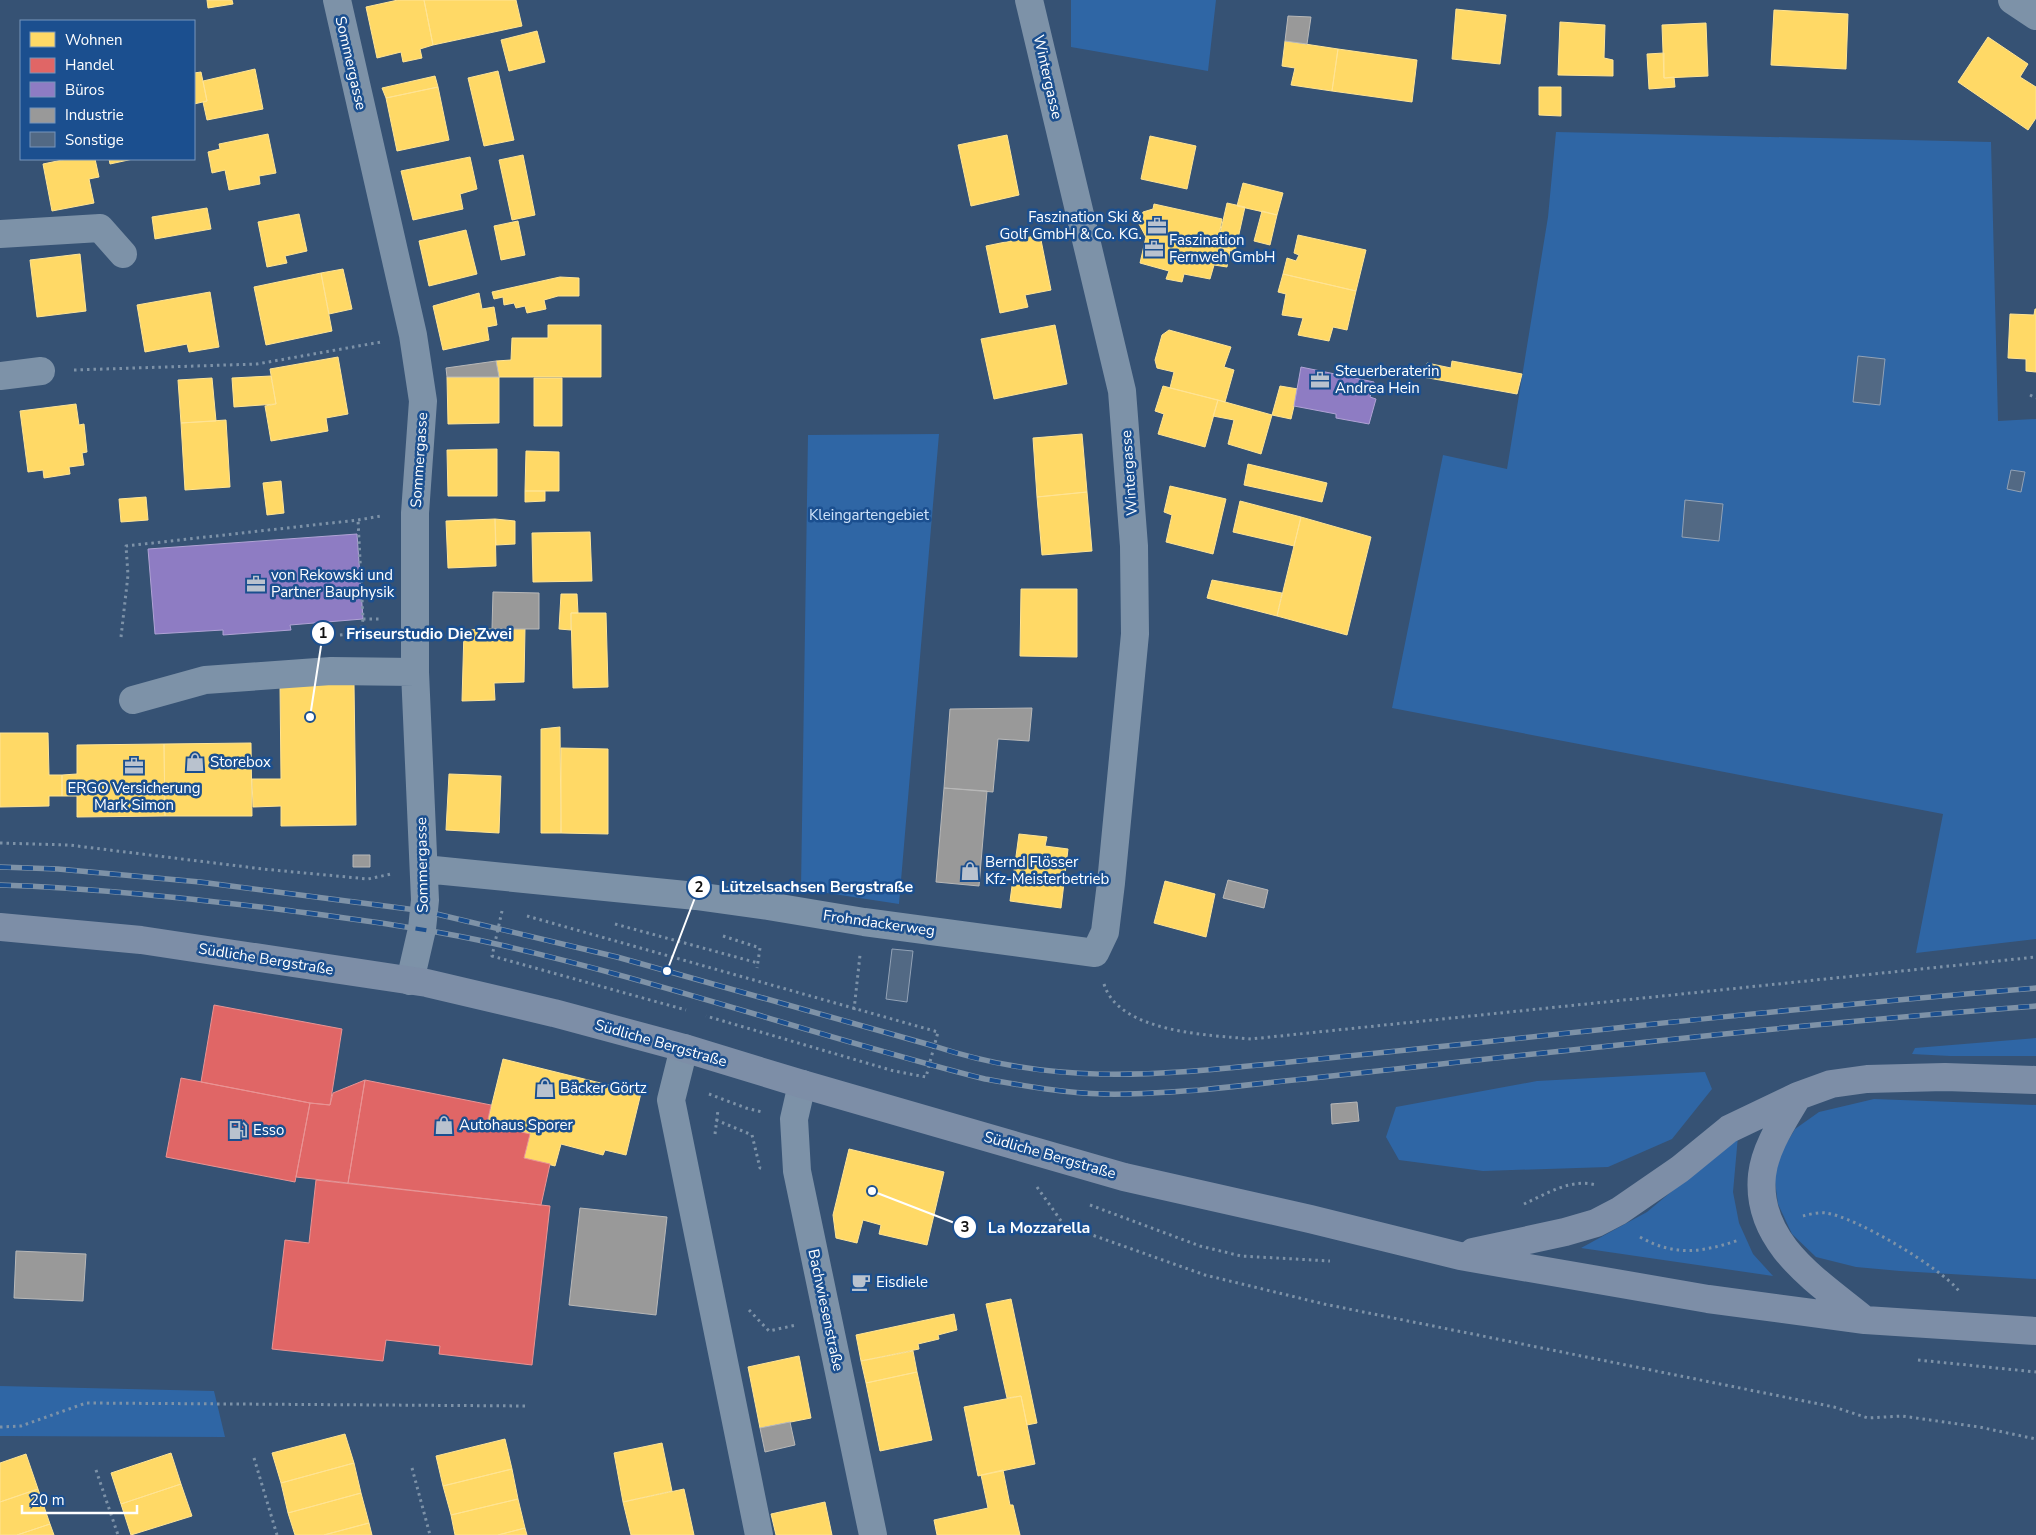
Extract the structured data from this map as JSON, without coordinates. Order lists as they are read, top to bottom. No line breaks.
{"streets":{"main road":["Südliche Bergstraße"],"street":["Sommergasse","Wintergasse","Frohndackerweg","Bachwiesenstraße"]},"crossings":[["Sommergasse","Frohndackerweg"],["Sommergasse","Südliche Bergstraße"],["Wintergasse","Frohndackerweg"],["Südliche Bergstraße","Bachwiesenstraße"]],"parks":["Kleingartengebiet"],"places":{"office":["Faszination Ski & Golf GmbH & Co. KG.","Faszination Fernweh GmbH","Steuerberaterin Andrea Hein","von Rekowski und Partner Bauphysik","ERGO Versicherung Mark Simon"],"other":["Friseurstudio Die Zwei","Lützelsachsen Bergstraße","La Mozzarella"],"shop":["Storebox","Bernd Flösser Kfz-Meisterbetrieb","Bäcker Görtz","Autohaus Sporer"],"fuel station":["Esso"],"cafe":["Eisdiele"]},"legend":["Wohnen","Handel","Büros","Industrie","Sonstige"],"scale_bar":"20 m"}
